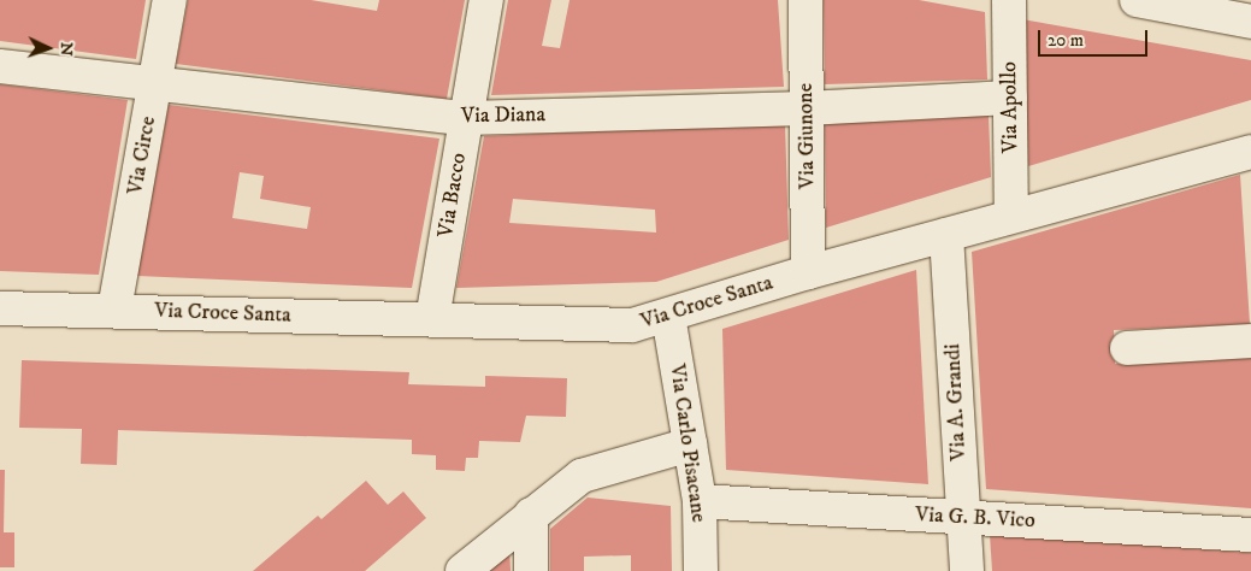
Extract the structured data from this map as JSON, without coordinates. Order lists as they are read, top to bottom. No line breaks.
{"streets":{"street":["Via Apollo","Via Diana","Via Giunone","Via Circe","Via Bacco","Via Croce Santa","Via A. Grandi","Via Carlo Pisacane","Via G. B. Vico"]},"crossings":[["Via Apollo","Via Diana"],["Via Apollo","Via Croce Santa"],["Via Diana","Via Giunone"],["Via Diana","Via Circe"],["Via Diana","Via Bacco"],["Via Giunone","Via Croce Santa"],["Via Circe","Via Croce Santa"],["Via Bacco","Via Croce Santa"],["Via Croce Santa","Via A. Grandi"],["Via Croce Santa","Via Carlo Pisacane"],["Via A. Grandi","Via G. B. Vico"],["Via Carlo Pisacane","Via G. B. Vico"]],"scale_bar":"20 m","north":"right"}
